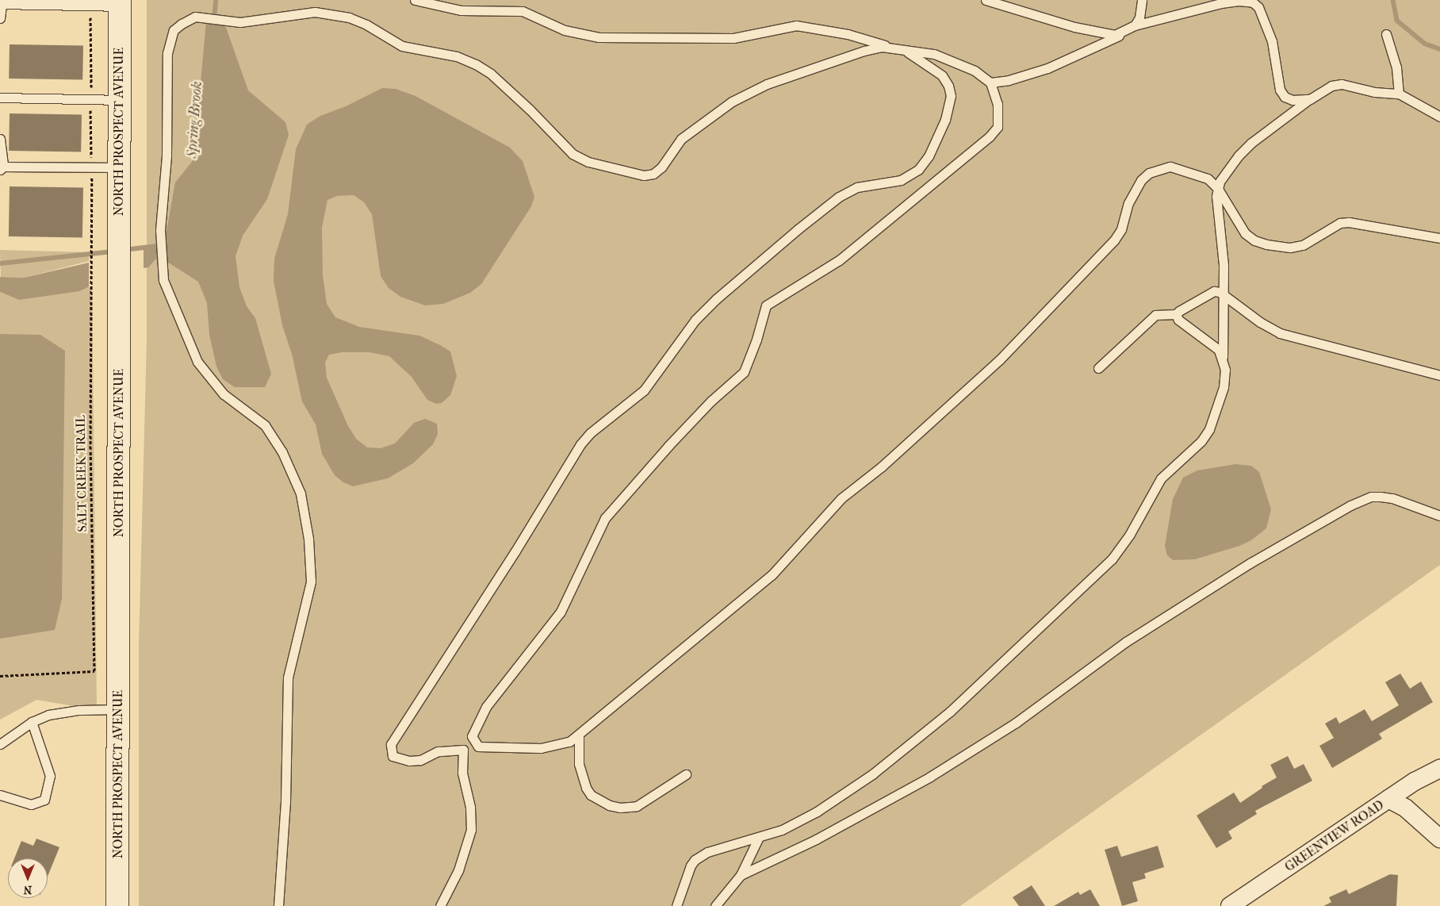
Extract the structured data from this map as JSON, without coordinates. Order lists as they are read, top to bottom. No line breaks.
{"streets":{"main road":["NORTH PROSPECT AVENUE"],"street":["GREENVIEW ROAD"],"path":["SALT CREEK TRAIL"]},"water":["Spring Brook"],"north":"bottom"}
